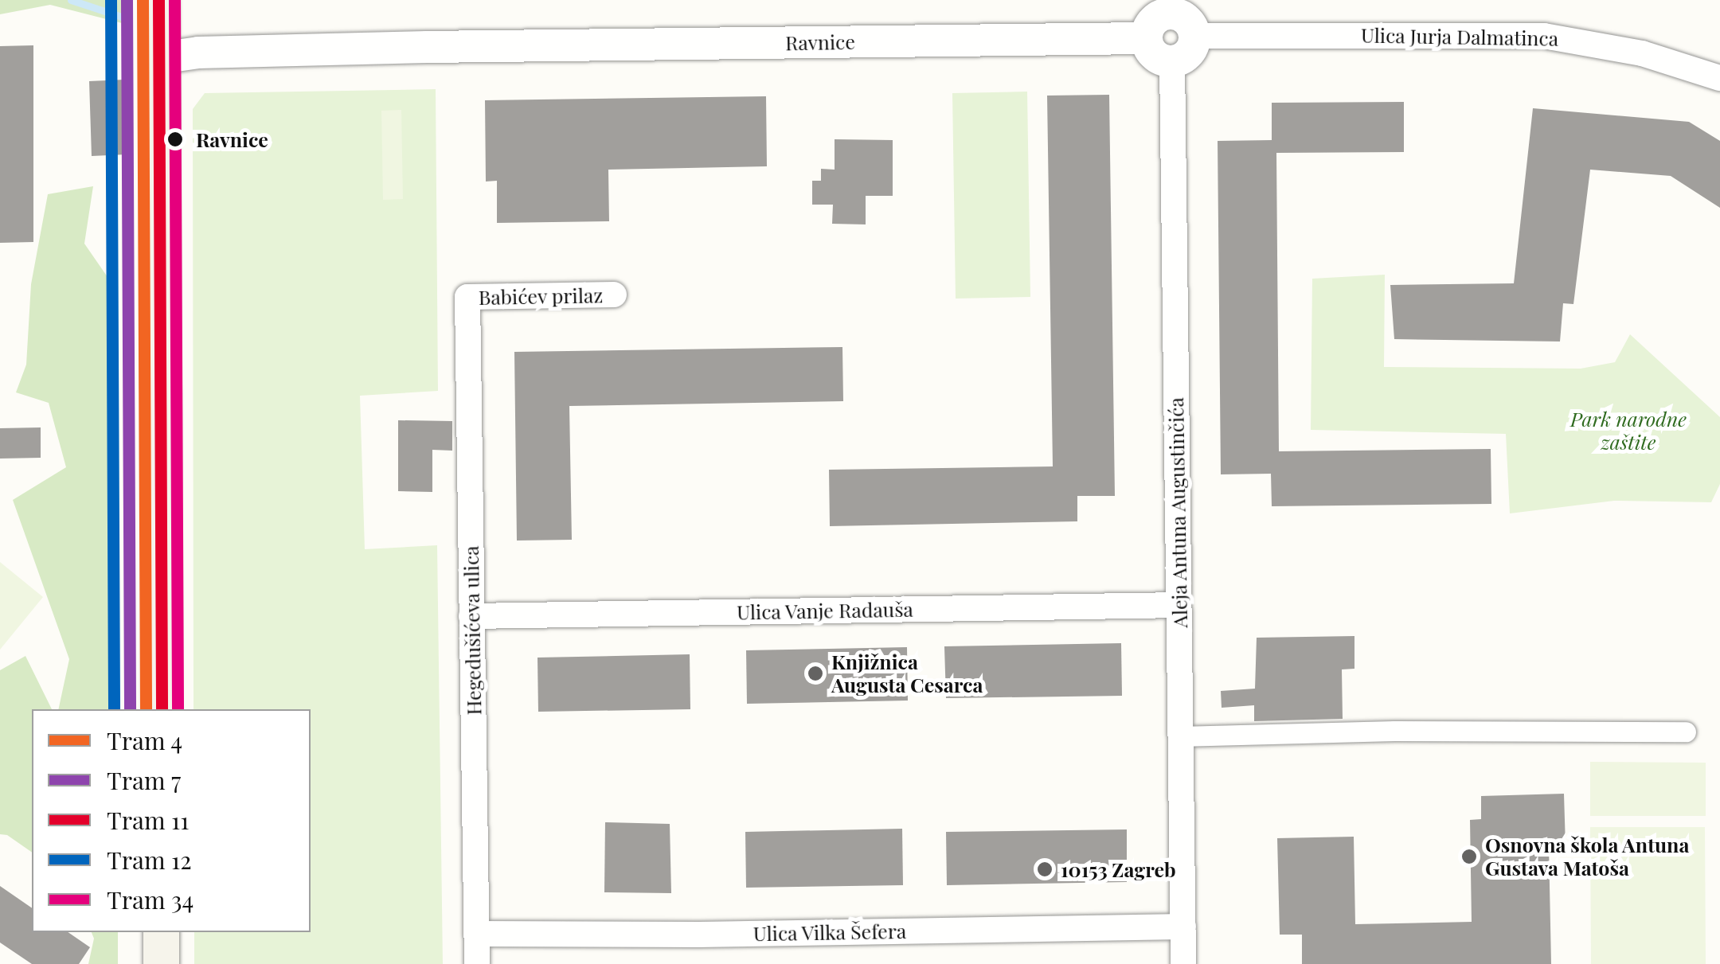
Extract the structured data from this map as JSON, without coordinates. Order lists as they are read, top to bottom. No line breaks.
{"streets":{"street":["Ulica Jurja Dalmatinca","Ravnice","Babićev prilaz","Aleja Antuna Augustinčića","Ulica Vanje Radauša","Hegedušićeva ulica","Ulica Vilka Šefera"]},"crossings":[["Ulica Jurja Dalmatinca","Ravnice"],["Ulica Jurja Dalmatinca","Aleja Antuna Augustinčića"],["Ravnice","Aleja Antuna Augustinčića"],["Babićev prilaz","Hegedušićeva ulica"],["Aleja Antuna Augustinčića","Ulica Vanje Radauša"],["Aleja Antuna Augustinčića","Ulica Vilka Šefera"],["Ulica Vanje Radauša","Hegedušićeva ulica"],["Hegedušićeva ulica","Ulica Vilka Šefera"]],"parks":["Park narodne zaštite"],"places":["Ravnice","Knjižnica Augusta Cesarca","Osnovna škola Antuna Gustava Matoša","10153 Zagreb"],"lines":["tram line 4","tram line 7","tram line 11","tram line 12","tram line 34"],"legend":["Tram 4","Tram 7","Tram 11","Tram 12","Tram 34"]}
